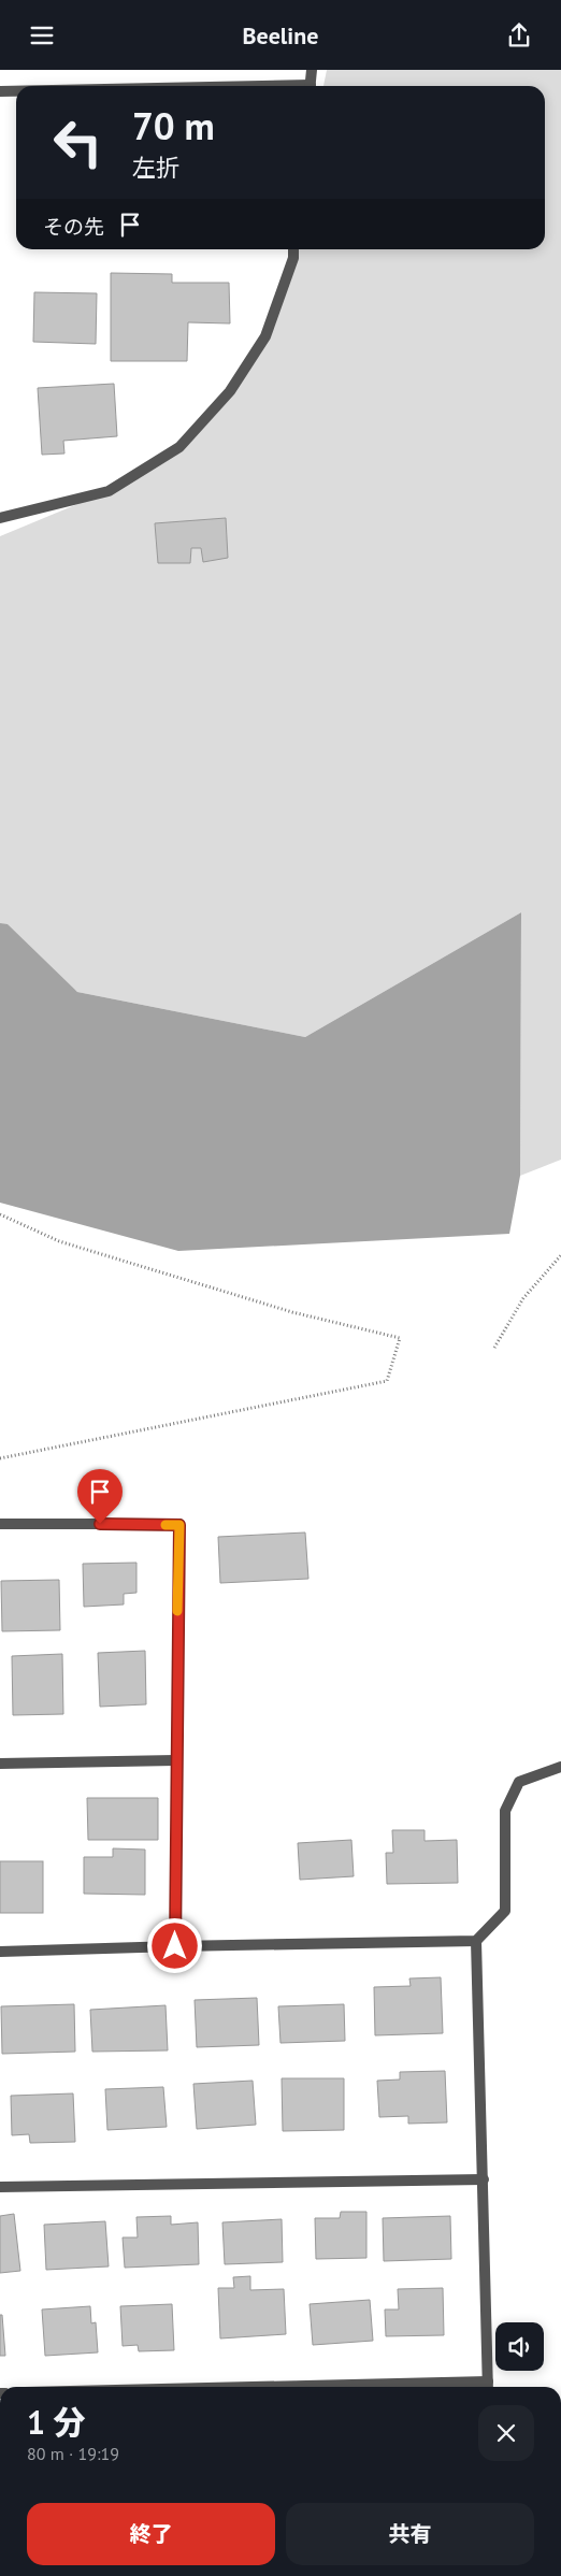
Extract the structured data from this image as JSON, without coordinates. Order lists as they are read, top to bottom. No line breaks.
{"page":{"header":"Beeline","turn":["70 m","左折"],"then":"その先","heading":["1 分","80 m · 19:19"],"buttons":["終了","共有"]}}
